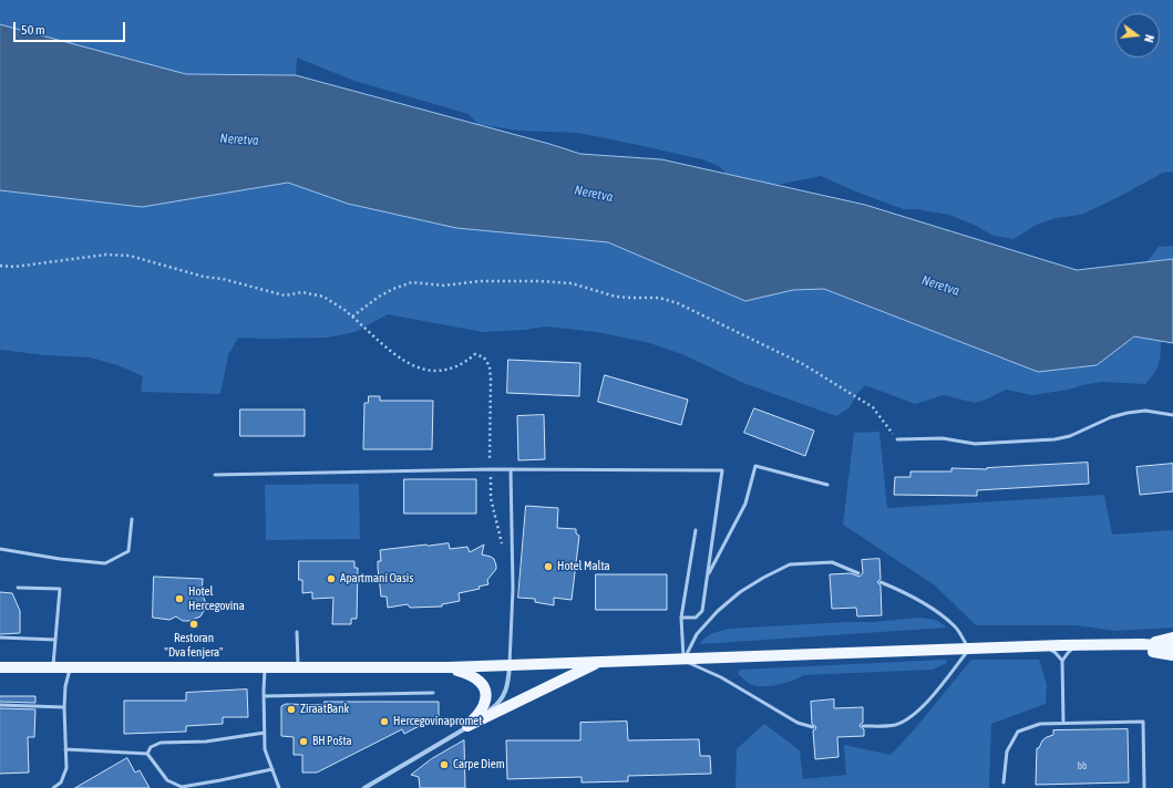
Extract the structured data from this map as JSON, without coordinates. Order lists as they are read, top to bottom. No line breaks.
{"water":["Neretva"],"places":["Hotel Malta","Apartmani Oasis","Hotel Hercegovina","Restoran \"Dva fenjera\"","ZiraatBank","Hercegovinapromet","BH Pošta","Carpe Diem"],"house_numbers":["bb"],"scale_bar":"50 m","north":"right"}
